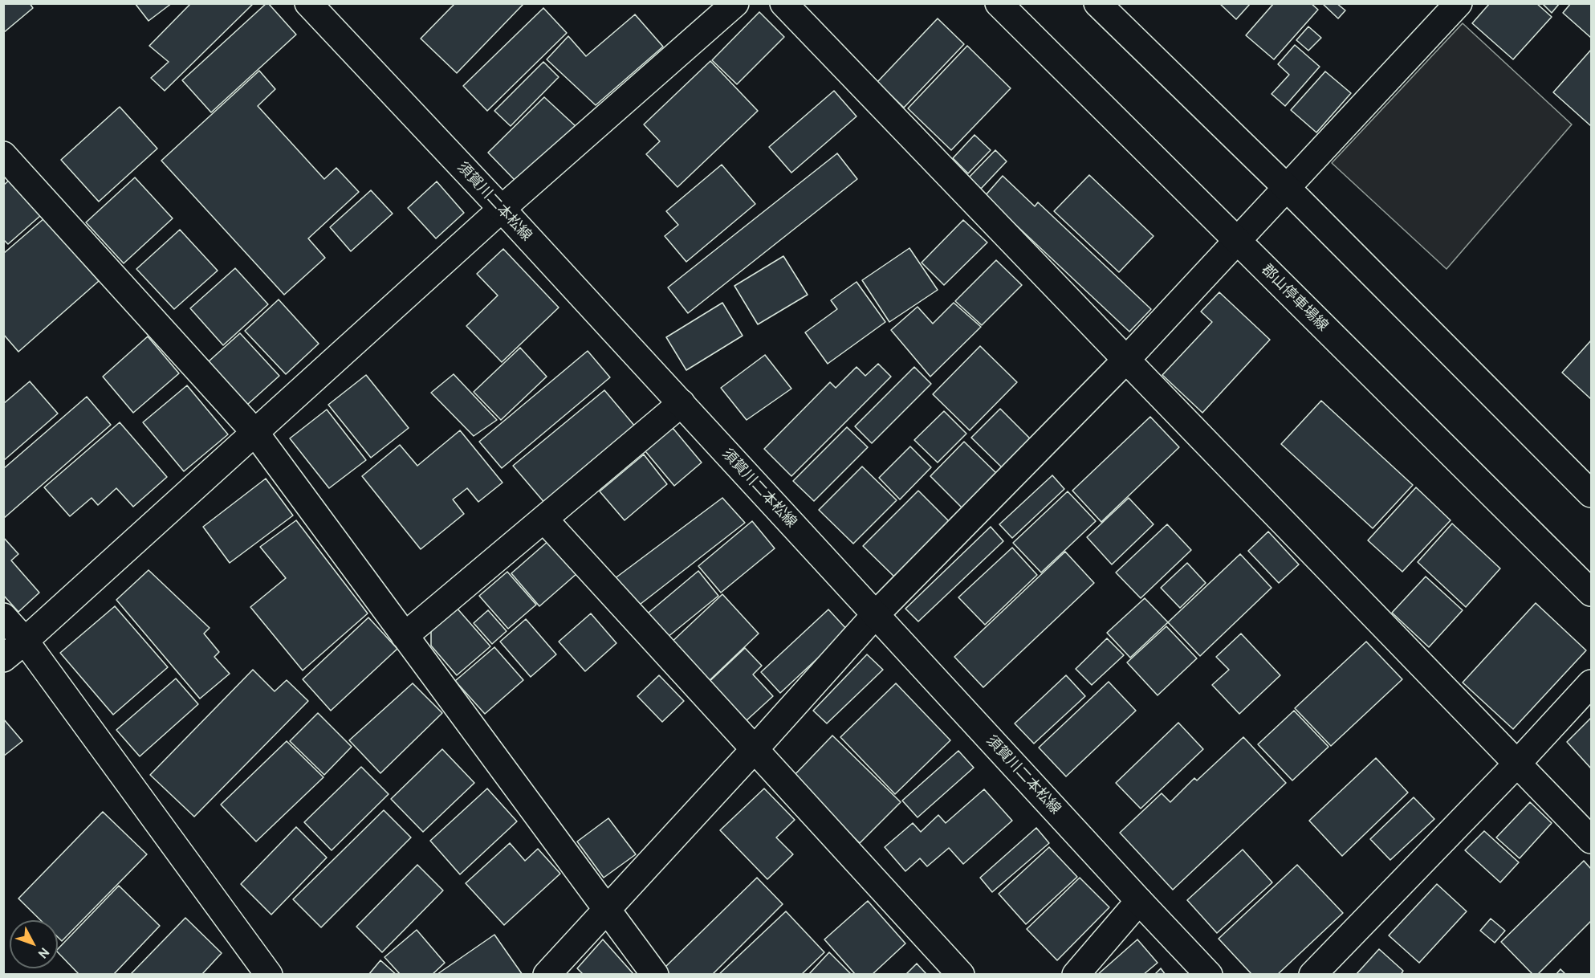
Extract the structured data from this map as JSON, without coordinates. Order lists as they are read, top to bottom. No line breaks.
{"streets":{"street":["須賀川二本松線","郡山停車場線"]},"north":"bottom right"}
